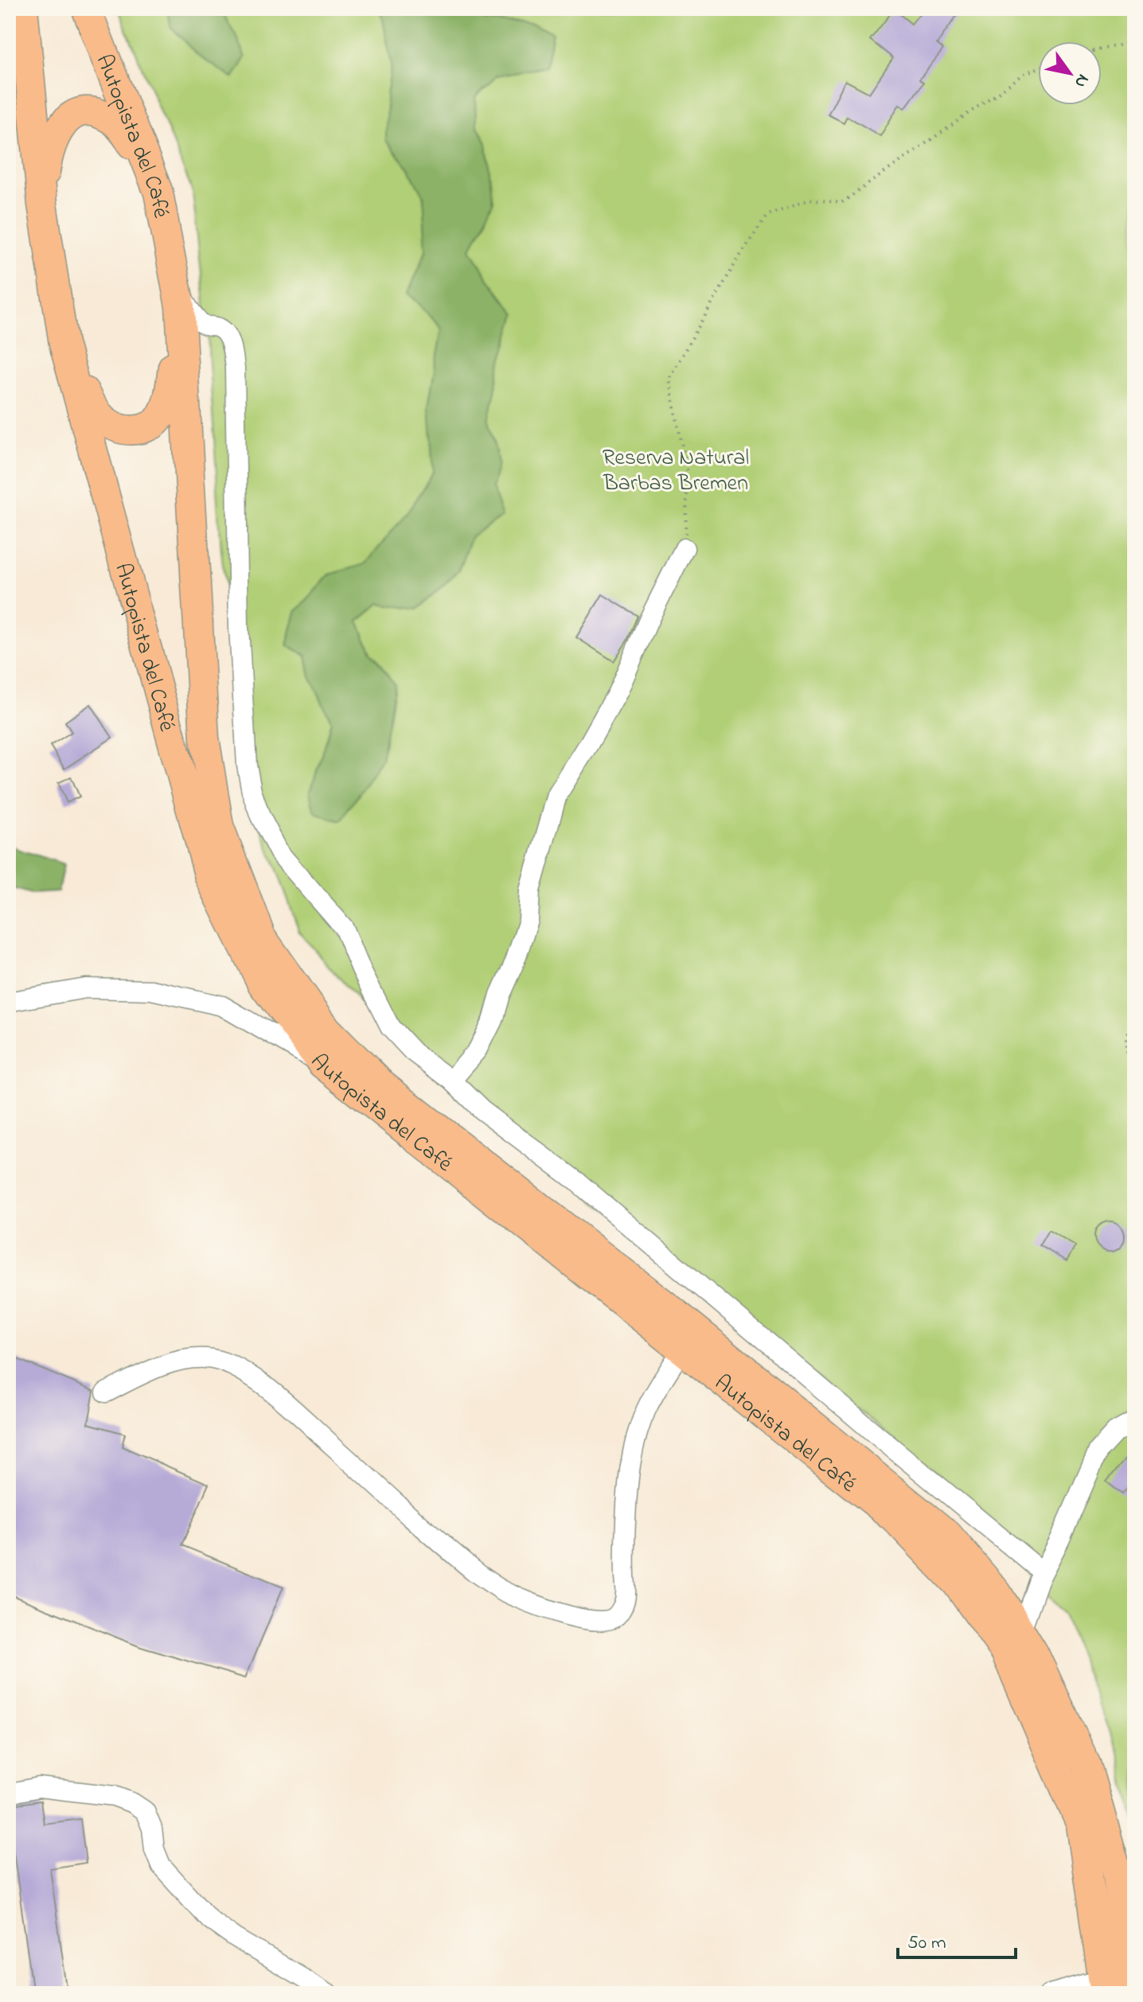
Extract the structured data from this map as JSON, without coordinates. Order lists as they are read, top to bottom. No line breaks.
{"streets":{"highway":["Autopista del Café"]},"parks":["Reserva Natural Barbas Bremen"],"scale_bar":"50 m","north":"bottom right"}
